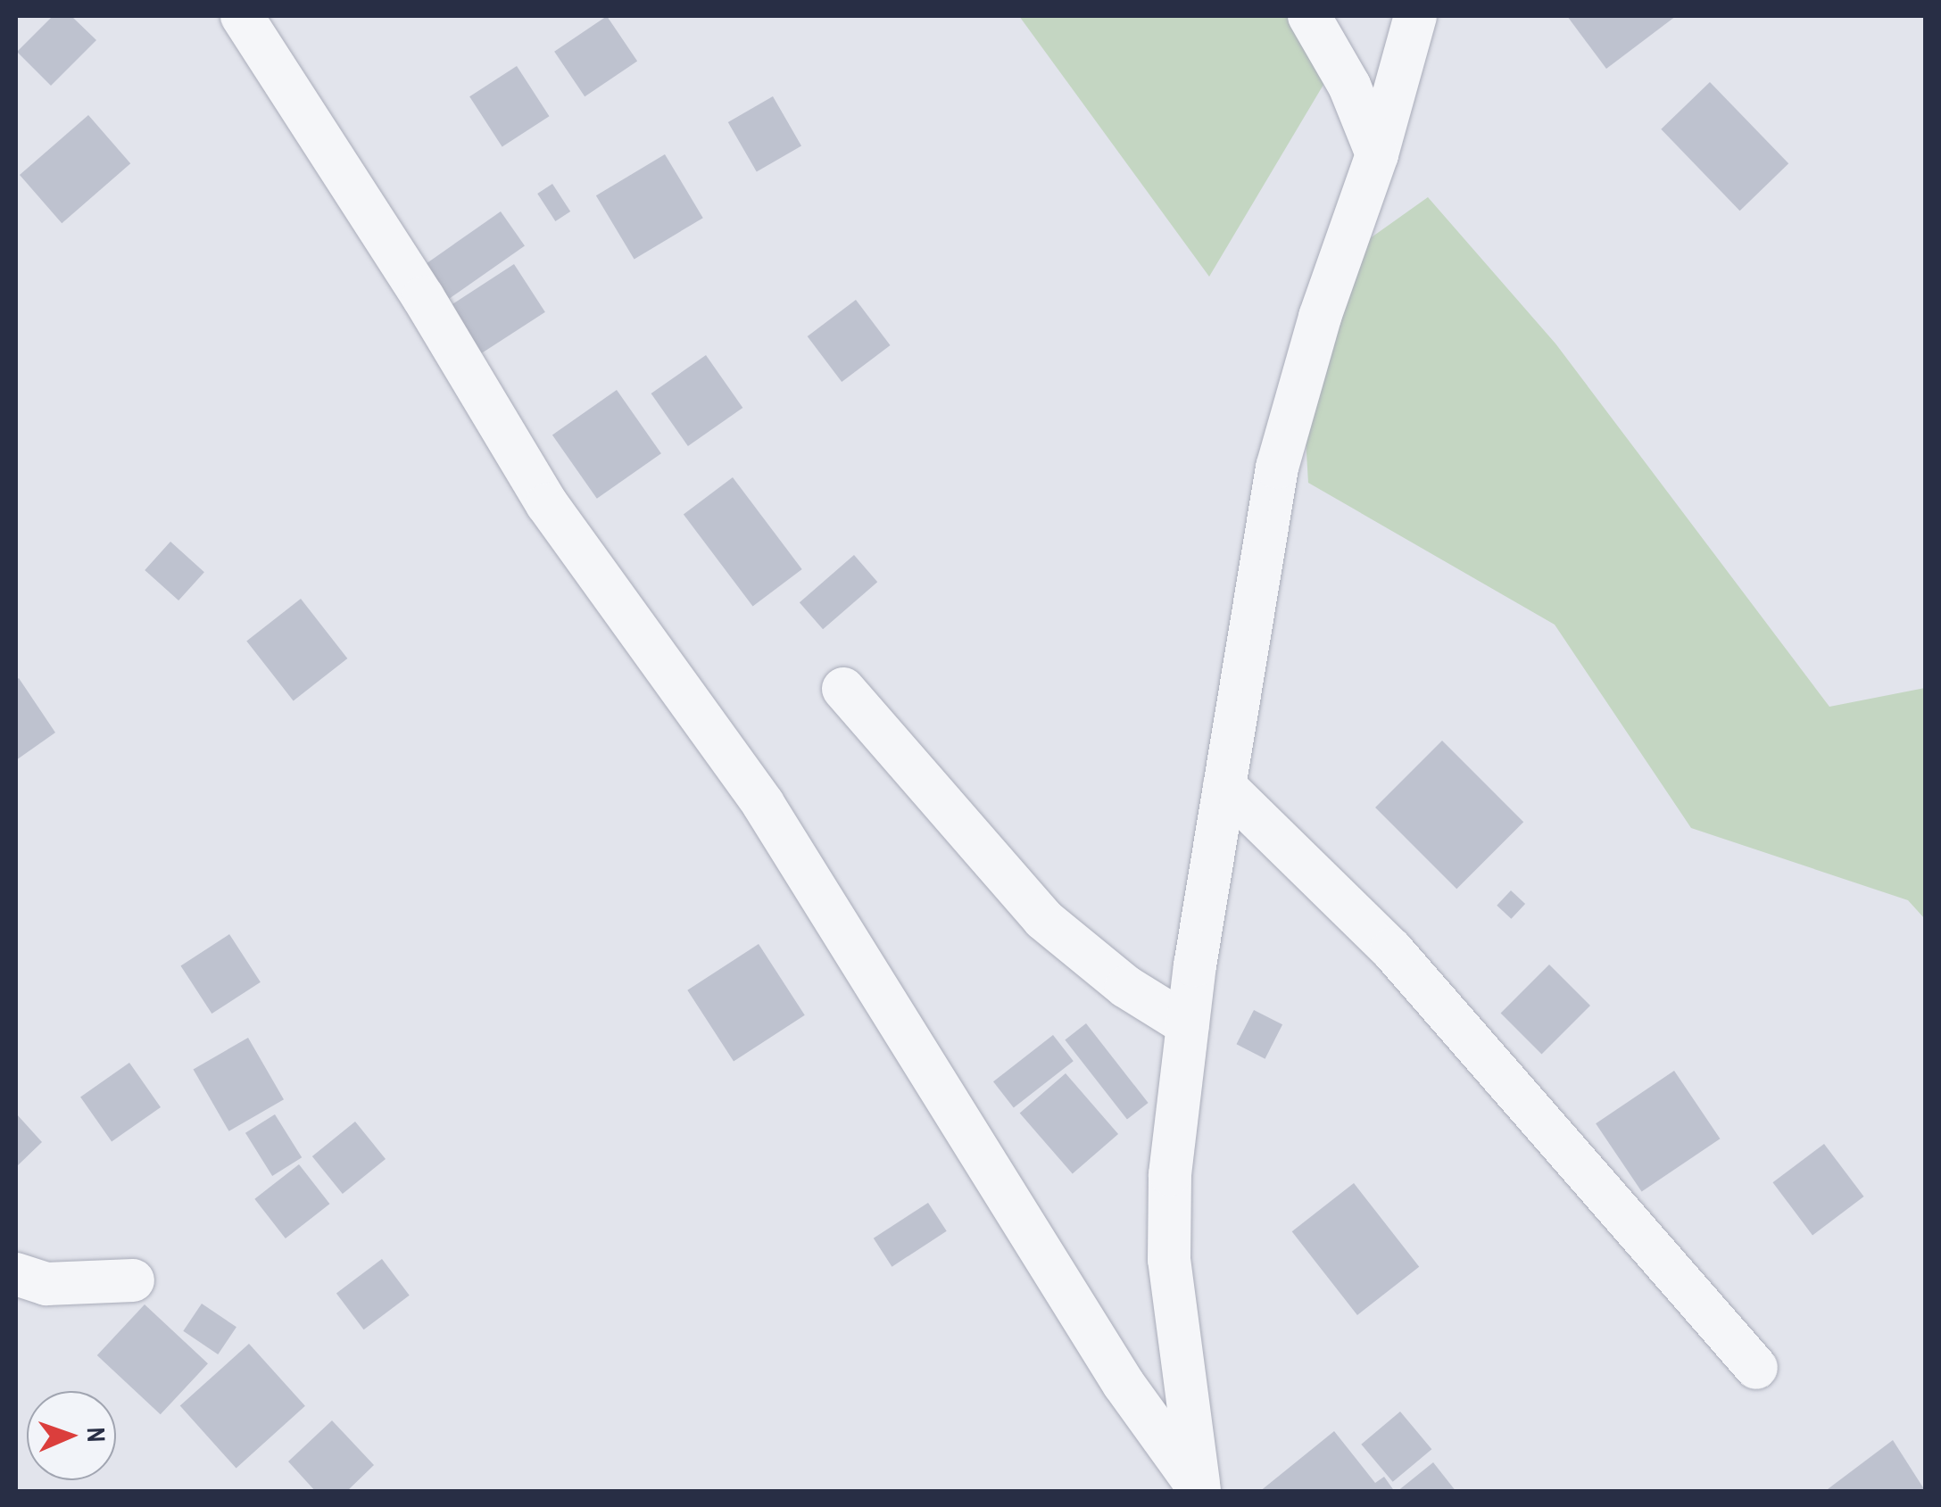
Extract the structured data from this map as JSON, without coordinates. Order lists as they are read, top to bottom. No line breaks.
{"north":"right"}
